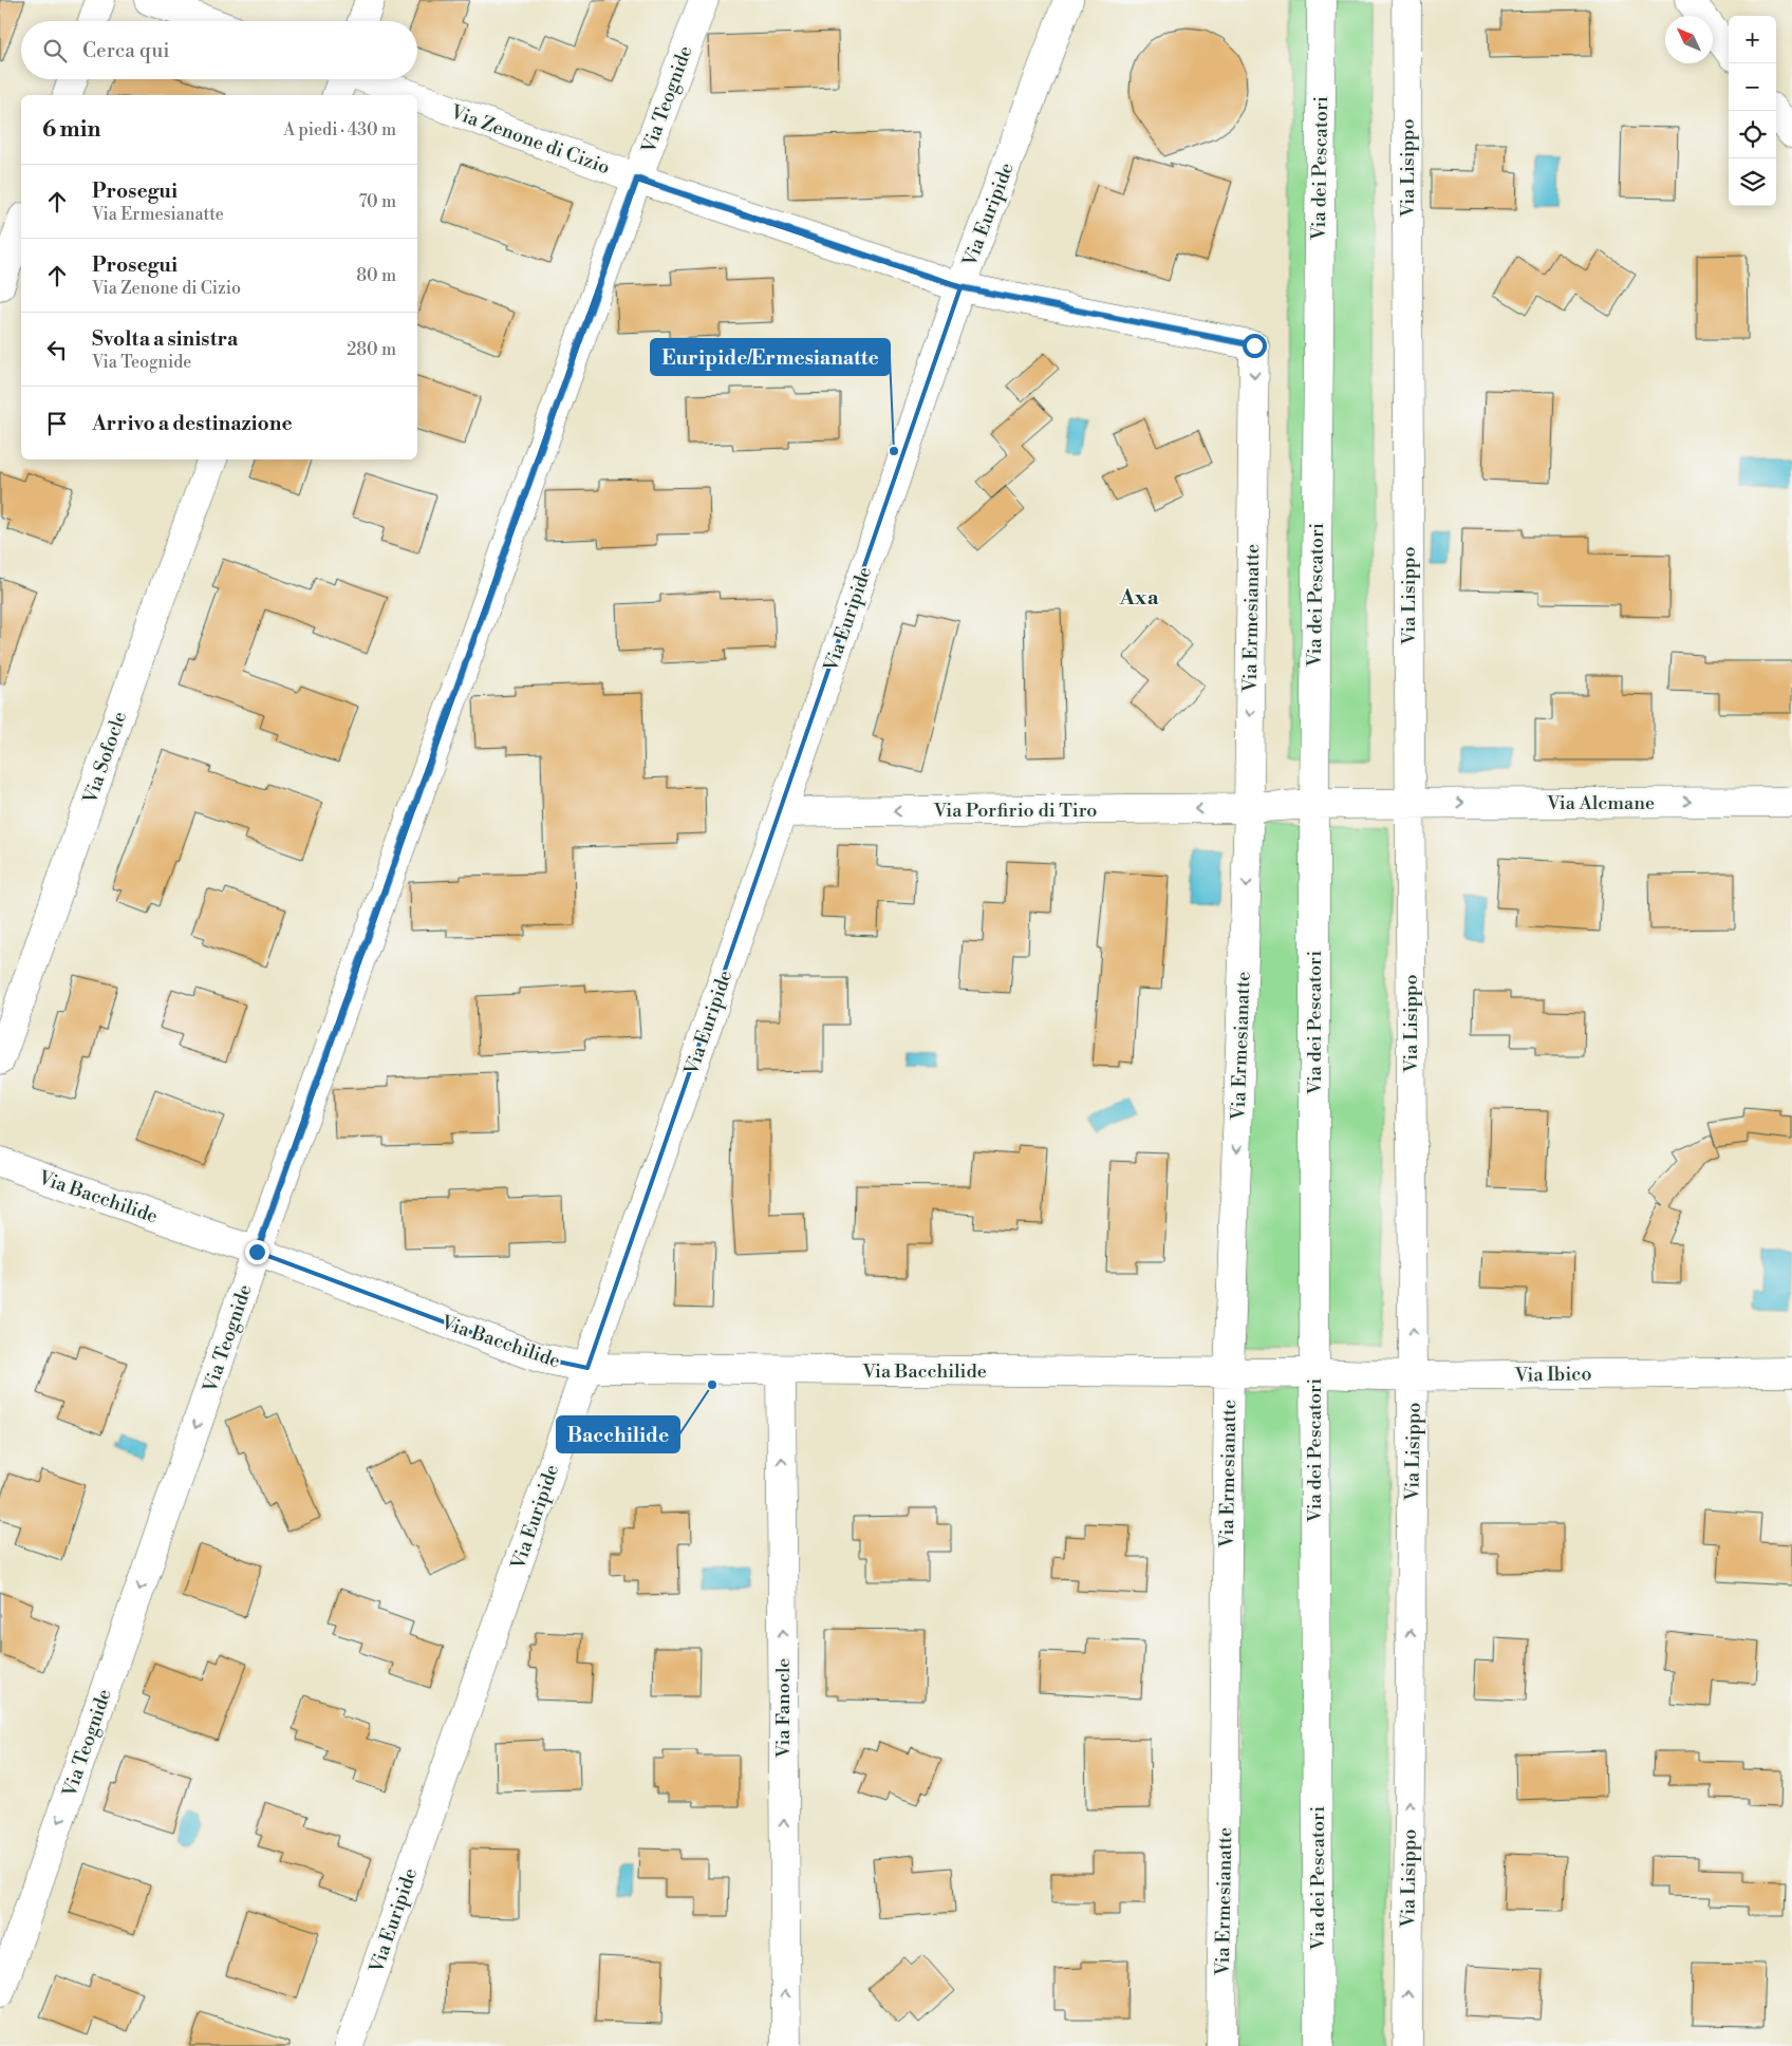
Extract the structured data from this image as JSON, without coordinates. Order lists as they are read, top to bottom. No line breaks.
{"streets":{"street":["Via Teognide","Via Zenone di Cizio","Via dei Pescatori","Via Lisippo","Via Euripide","Via Ermesianatte","Via Sofocle","Via Alcmane","Via Porfirio di Tiro","Via Bacchilide","Via Ibico","Via Fanocle"]},"crossings":[["Via Teognide","Via Zenone di Cizio"],["Via Teognide","Via Bacchilide"],["Via Zenone di Cizio","Via Euripide"],["Via Zenone di Cizio","Via Ermesianatte"],["Via dei Pescatori","Via Alcmane"],["Via dei Pescatori","Via Porfirio di Tiro"],["Via dei Pescatori","Via Bacchilide"],["Via dei Pescatori","Via Ibico"],["Via Lisippo","Via Alcmane"],["Via Lisippo","Via Ibico"],["Via Euripide","Via Ermesianatte"],["Via Euripide","Via Porfirio di Tiro"],["Via Euripide","Via Bacchilide"],["Via Ermesianatte","Via Porfirio di Tiro"],["Via Ermesianatte","Via Bacchilide"],["Via Alcmane","Via Porfirio di Tiro"],["Via Bacchilide","Via Ibico"],["Via Bacchilide","Via Fanocle"]],"one_way":["Via Teognide","Via Lisippo","Via Ermesianatte","Via Alcmane","Via Porfirio di Tiro","Via Fanocle"],"districts":["Axa"],"places":["Euripide/Ermesianatte","Bacchilide"],"north":"top left","page":{"map_buttons":["+","−"],"search":"Cerca qui","heading":["6 min","A piedi · 430 m"],"list":[["Prosegui","Via Ermesianatte","70 m"],["Prosegui","Via Zenone di Cizio","80 m"],["Svolta a sinistra","Via Teognide","280 m"],"Arrivo a destinazione"]}}
